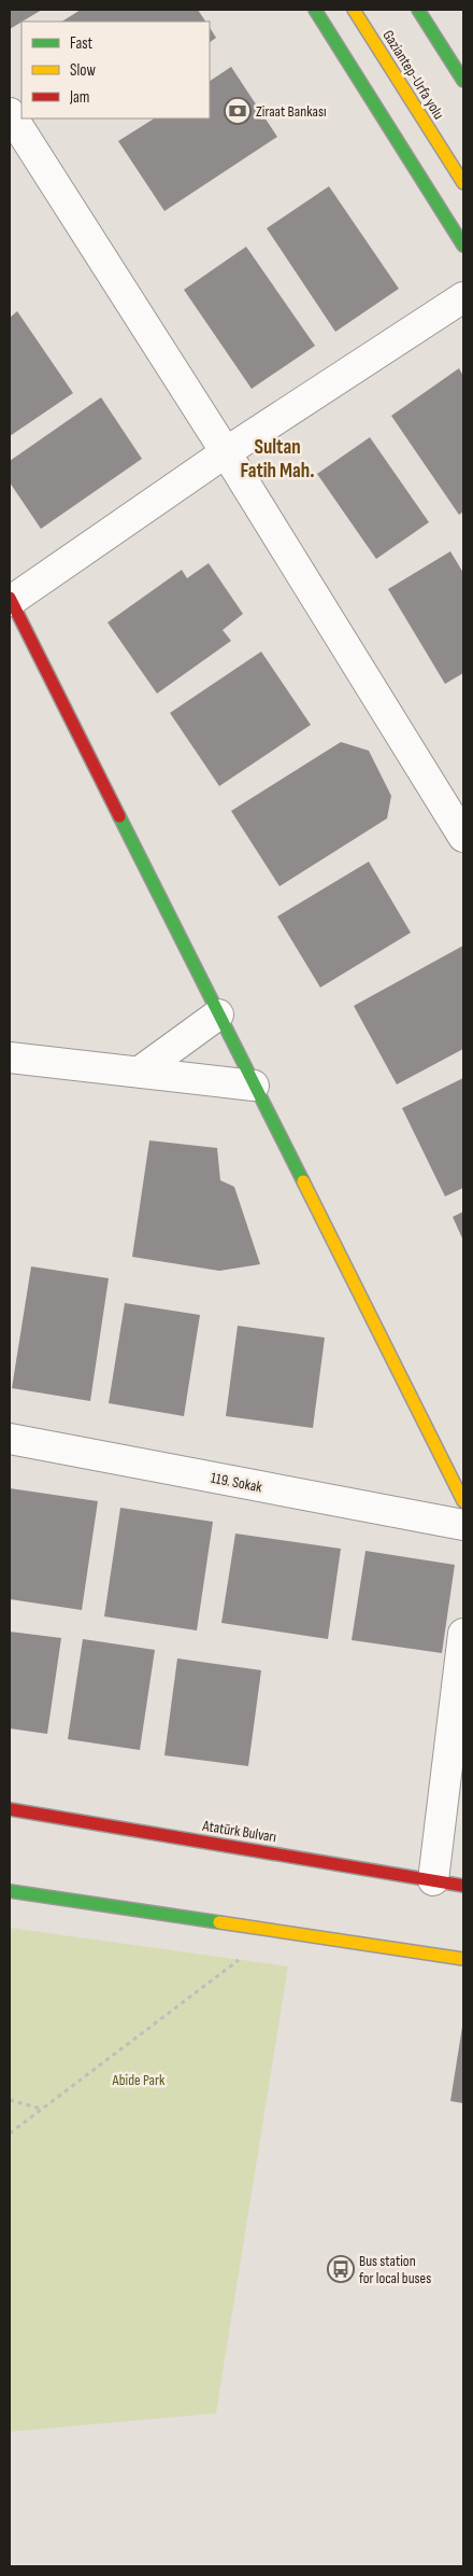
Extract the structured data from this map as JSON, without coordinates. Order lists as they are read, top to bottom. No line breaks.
{"streets":{"main road":["Gaziantep-Urfa yolu","Atatürk Bulvarı"],"street":["119. Sokak"]},"districts":["Sultan Fatih Mah."],"parks":["Abide Park"],"places":{"bank":["Ziraat Bankası"],"bus stop":["Bus station for local buses"]},"legend":["Fast","Slow","Jam"]}
